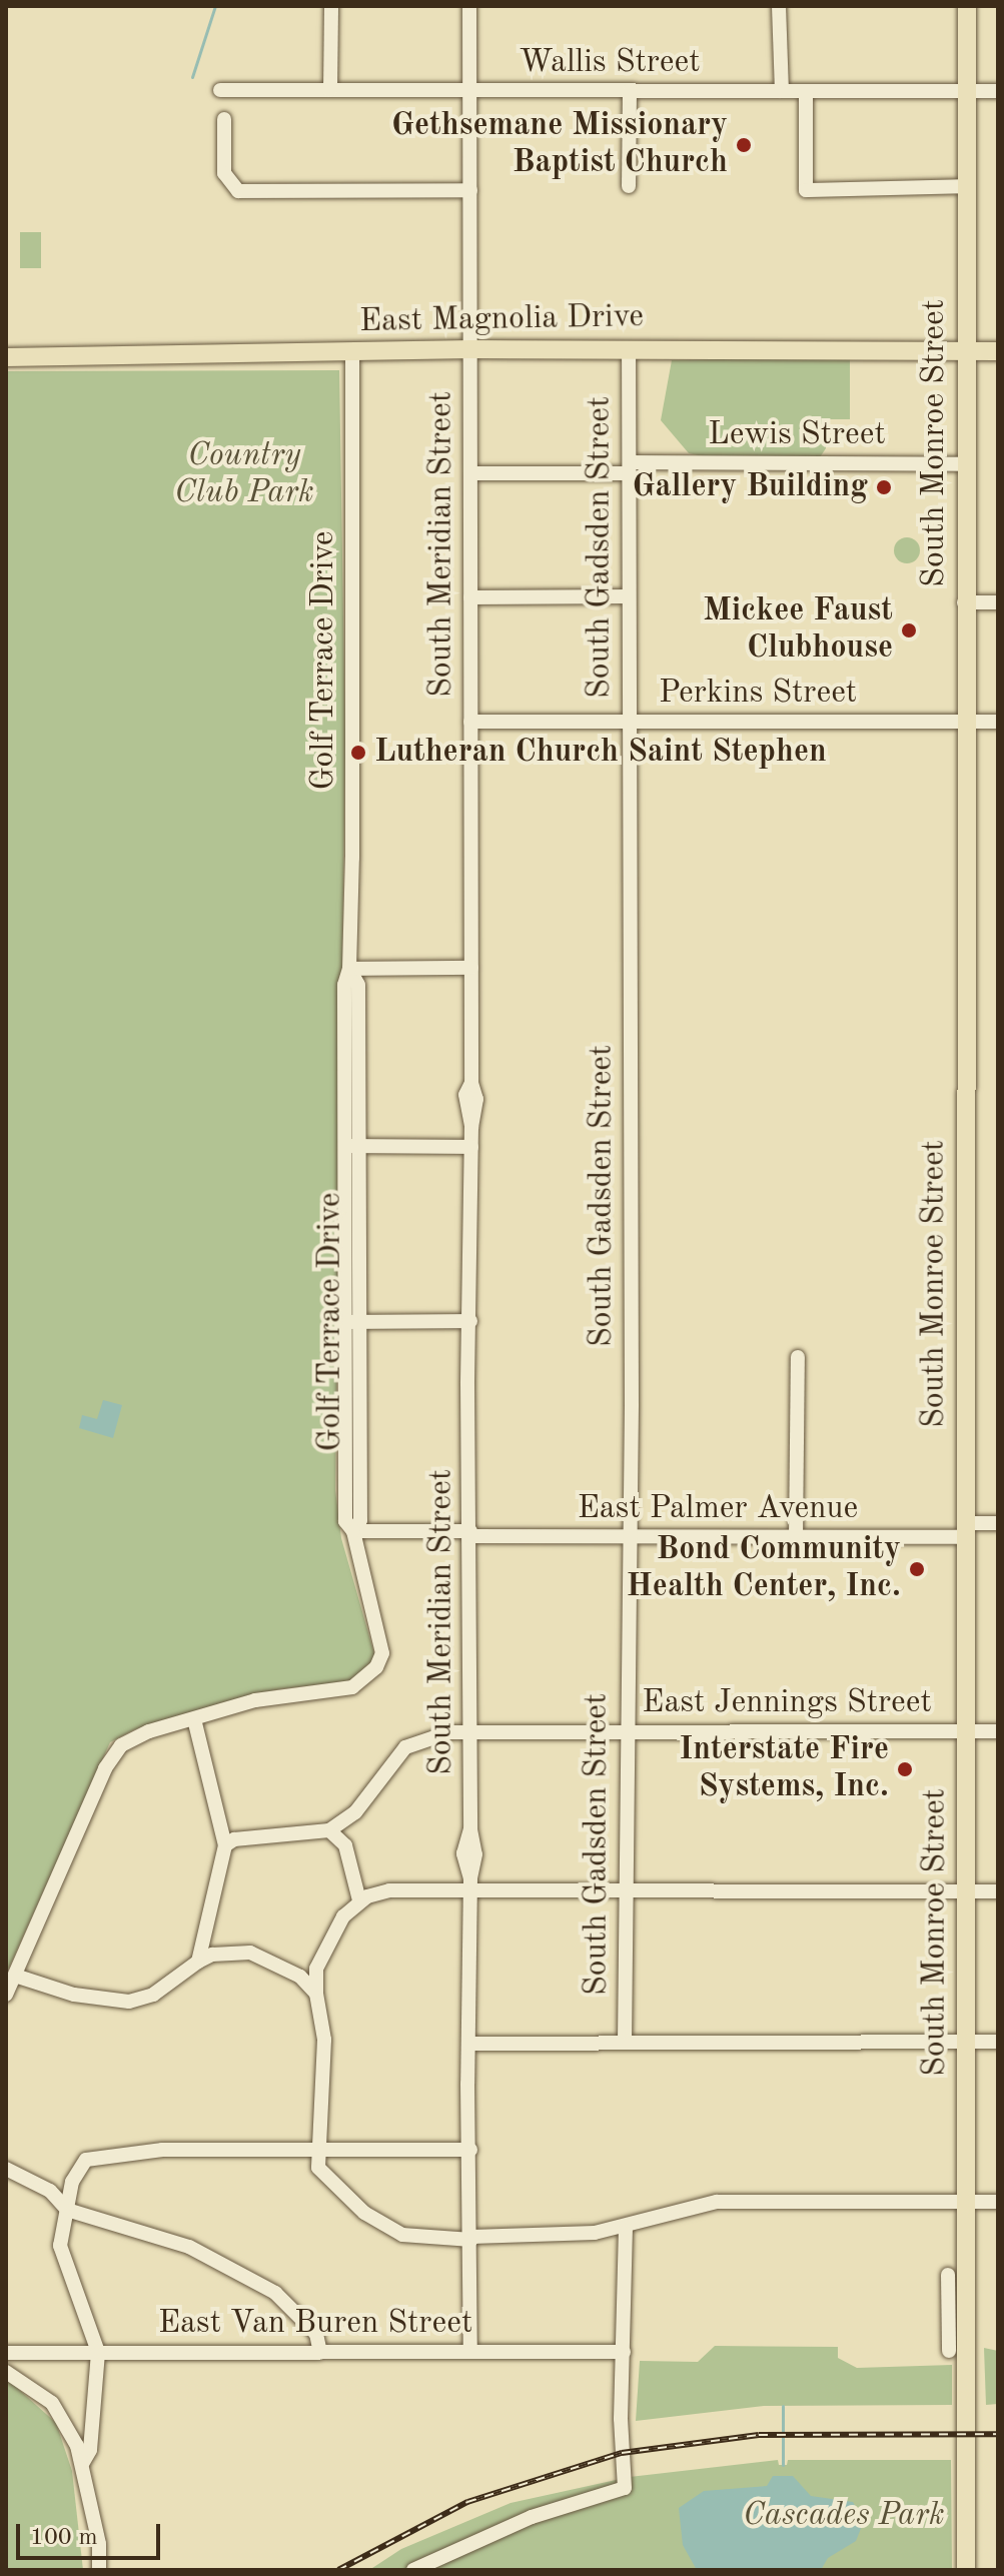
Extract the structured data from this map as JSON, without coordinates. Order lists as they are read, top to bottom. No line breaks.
{"streets":{"main road":["East Magnolia Drive","South Monroe Street"],"street":["Wallis Street","Lewis Street","South Meridian Street","South Gadsden Street","Golf Terrace Drive","Perkins Street","East Palmer Avenue","East Jennings Street","East Van Buren Street"]},"crossings":[["Wallis Street","South Monroe Street"],["Wallis Street","South Meridian Street"],["East Magnolia Drive","South Monroe Street"],["East Magnolia Drive","South Meridian Street"],["East Magnolia Drive","South Gadsden Street"],["East Magnolia Drive","Golf Terrace Drive"],["Lewis Street","South Monroe Street"],["Lewis Street","South Meridian Street"],["Lewis Street","South Gadsden Street"],["South Monroe Street","Perkins Street"],["South Monroe Street","East Palmer Avenue"],["South Monroe Street","East Jennings Street"],["South Meridian Street","Perkins Street"],["South Meridian Street","East Palmer Avenue"],["South Meridian Street","East Jennings Street"],["South Meridian Street","East Van Buren Street"],["South Gadsden Street","Perkins Street"],["South Gadsden Street","East Palmer Avenue"],["South Gadsden Street","East Jennings Street"],["Golf Terrace Drive","East Palmer Avenue"]],"parks":["Country Club Park","Cascades Park"],"places":["Gethsemane Missionary Baptist Church","Gallery Building","Mickee Faust Clubhouse","Lutheran Church Saint Stephen","Bond Community Health Center, Inc.","Interstate Fire Systems, Inc."],"scale_bar":"100 m"}
